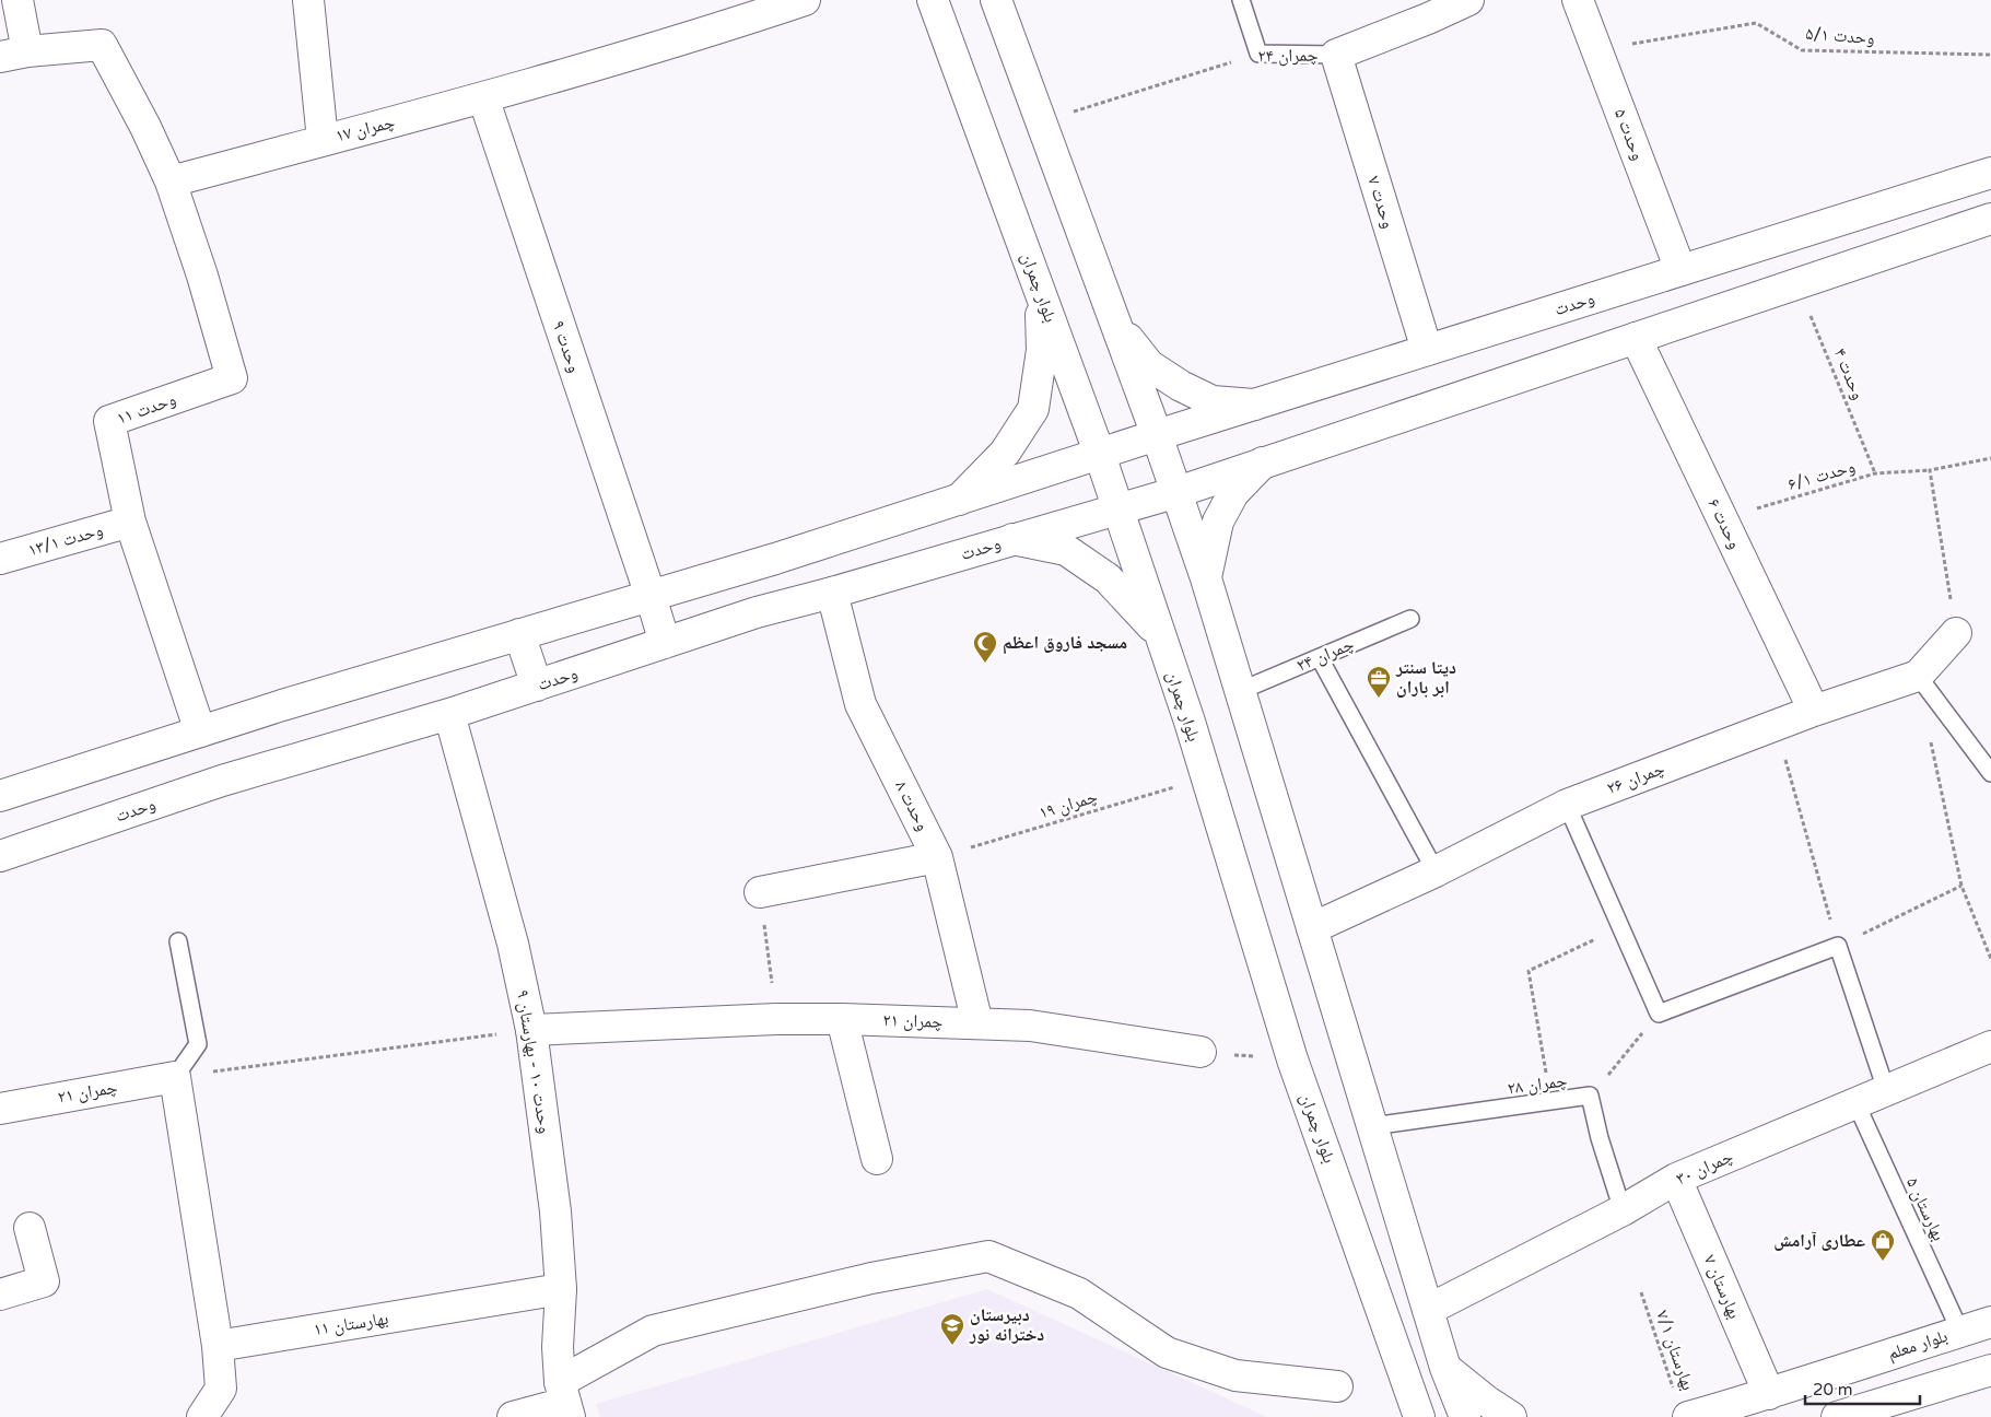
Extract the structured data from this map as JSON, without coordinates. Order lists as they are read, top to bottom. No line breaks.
{"streets":{"street":["چمران ۲۴","چمران ۱۷","وحدت ۵","وحدت ۷","بلوار چمران","وحدت","وحدت ۹","وحدت ۱۱","وحدت ۶","وحدت ۱۳/۱","چمران ۲۶","وحدت ۸","چمران ۲۱","وحدت ۱۰ - بهارستان ۹","چمران ۳۰","بهارستان ۷","بهارستان ۱۱","بلوار معلم"],"lane":["چمران ۲۸","بهارستان ۵"],"path":["وحدت ۵/۱","وحدت ۴","وحدت ۶/۱","چمران ۱۹","بهارستان ۷/۱"]},"crossings":[["وحدت ۵/۱","وحدت ۵"],["چمران ۲۴","وحدت ۷"],["چمران ۱۷","وحدت ۹"],["چمران ۱۷","وحدت ۱۱"],["وحدت ۵","وحدت"],["وحدت ۷","وحدت"],["بلوار چمران","وحدت"],["بلوار چمران","چمران ۱۹"],["وحدت","وحدت ۹"],["وحدت","وحدت ۸"],["وحدت","وحدت ۱۰ - بهارستان ۹"],["وحدت ۴","وحدت ۶/۱"],["وحدت ۱۱","وحدت ۱۳/۱"],["وحدت ۶/۱","وحدت ۶"],["وحدت ۶","چمران ۲۶"],["چمران ۱۹","وحدت ۸"],["وحدت ۸","چمران ۲۱"],["چمران ۲۱","وحدت ۱۰ - بهارستان ۹"],["وحدت ۱۰ - بهارستان ۹","بهارستان ۱۱"],["چمران ۲۸","چمران ۳۰"],["چمران ۳۰","بهارستان ۵"],["چمران ۳۰","بهارستان ۷"],["بهارستان ۵","بلوار معلم"],["بهارستان ۷","بلوار معلم"]],"places":{"mosque":["مسجد فاروق اعظم"],"office":["دیتا سنتر ابر باران"],"shop":["عطاری آرامش"],"school or university":["دبیرستان دخترانه نور"]},"scale_bar":"20 m"}
